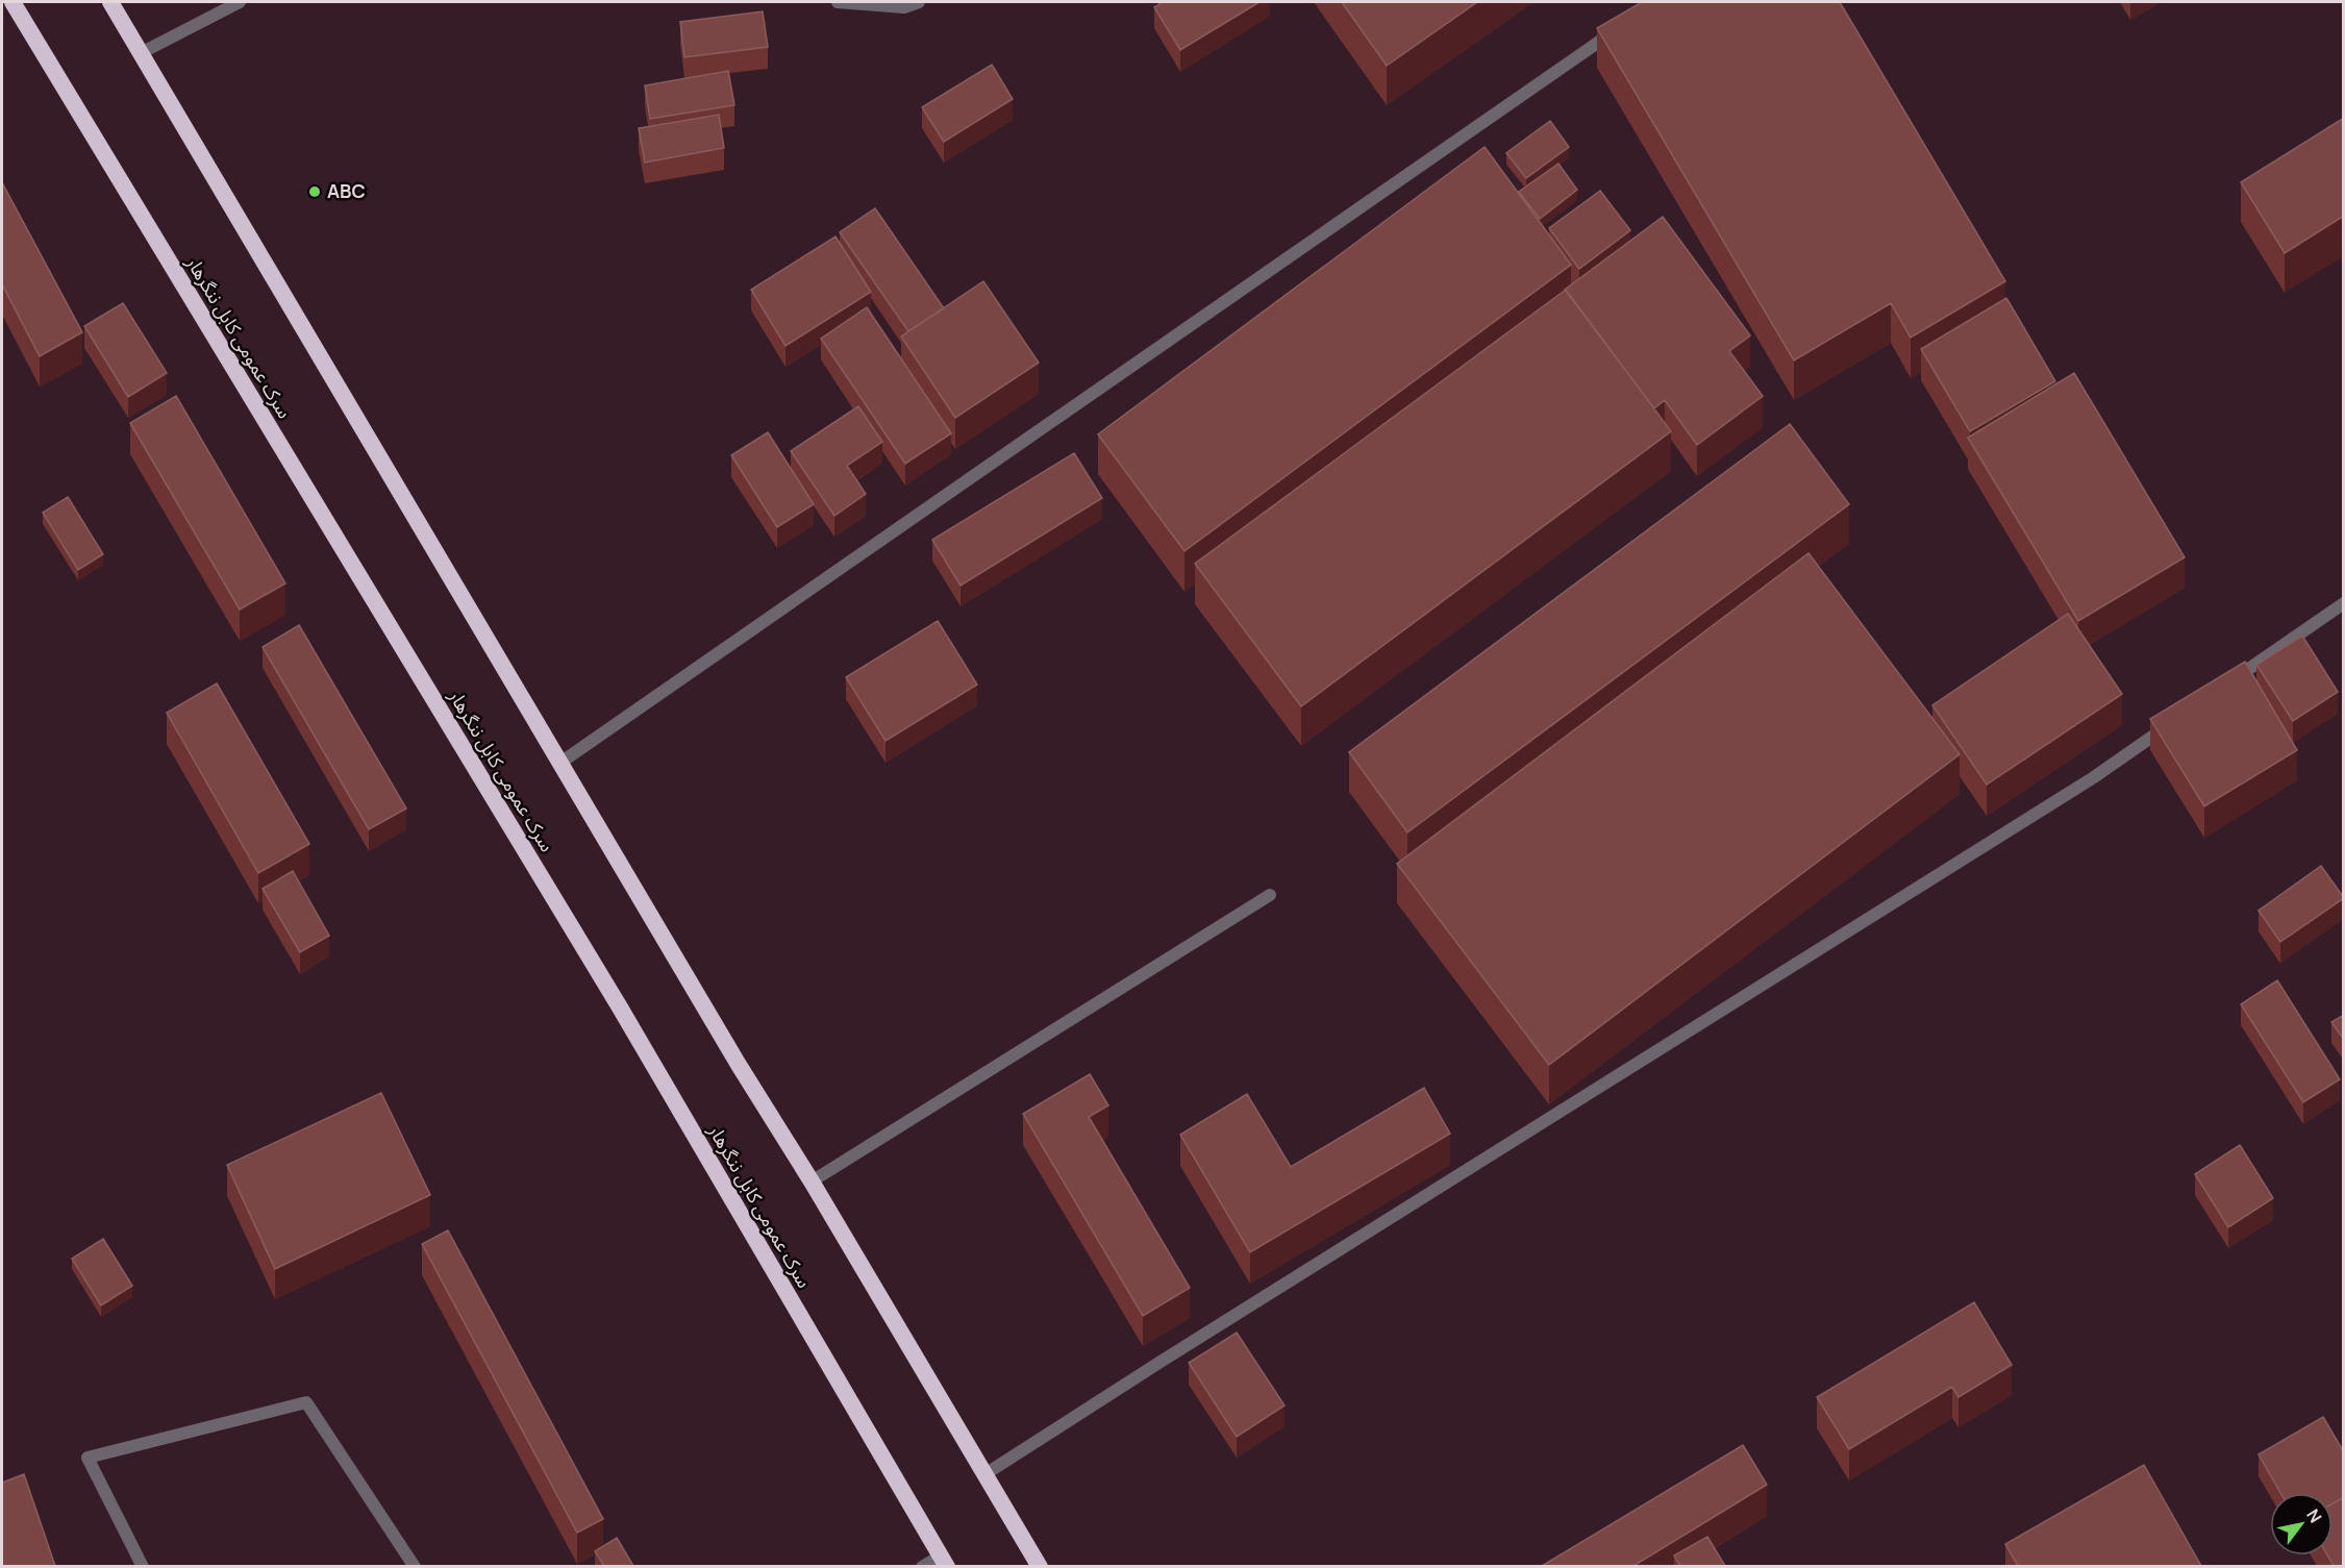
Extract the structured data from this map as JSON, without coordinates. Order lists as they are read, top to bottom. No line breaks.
{"streets":{"highway":["سرک عمومی کابل ننگرهار"]},"places":["ABC"],"north":"top right"}
